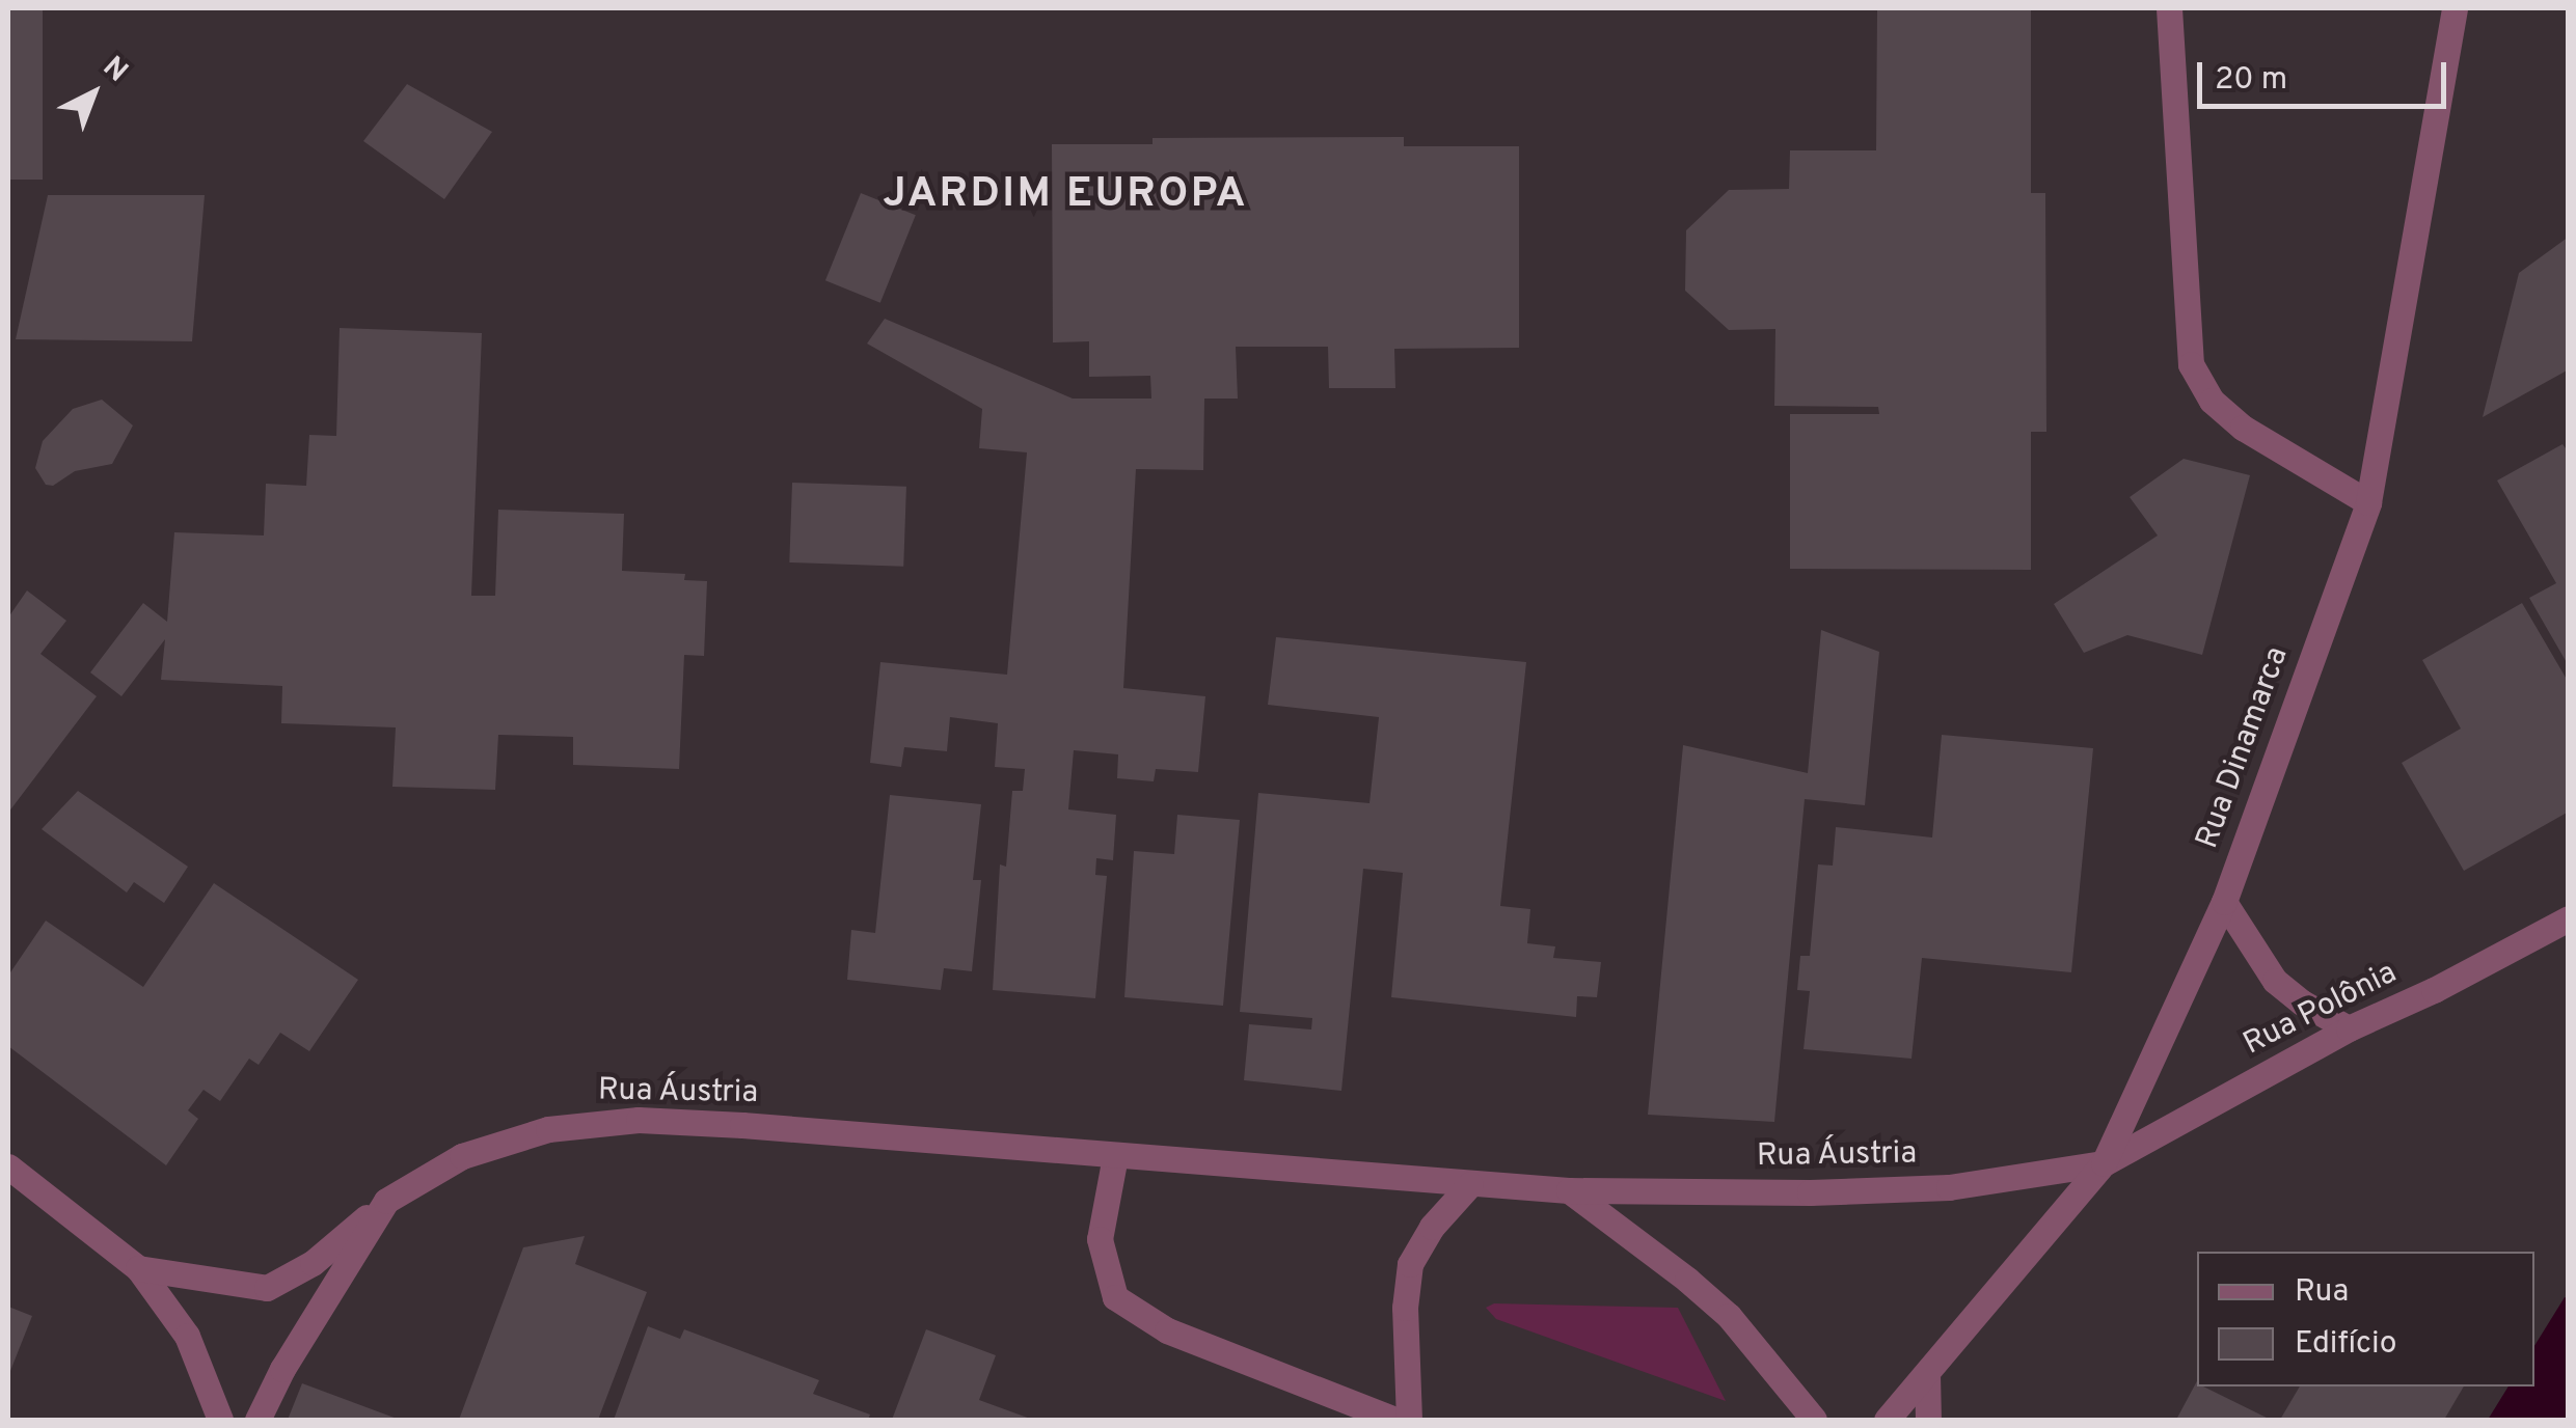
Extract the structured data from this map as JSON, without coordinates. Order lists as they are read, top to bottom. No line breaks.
{"streets":{"street":["Rua Dinamarca","Rua Polônia","Rua Áustria"]},"crossings":[["Rua Dinamarca","Rua Polônia"],["Rua Dinamarca","Rua Áustria"],["Rua Polônia","Rua Áustria"]],"districts":["JARDIM EUROPA"],"legend":["Rua","Edifício"],"scale_bar":"20 m","north":"top right"}
